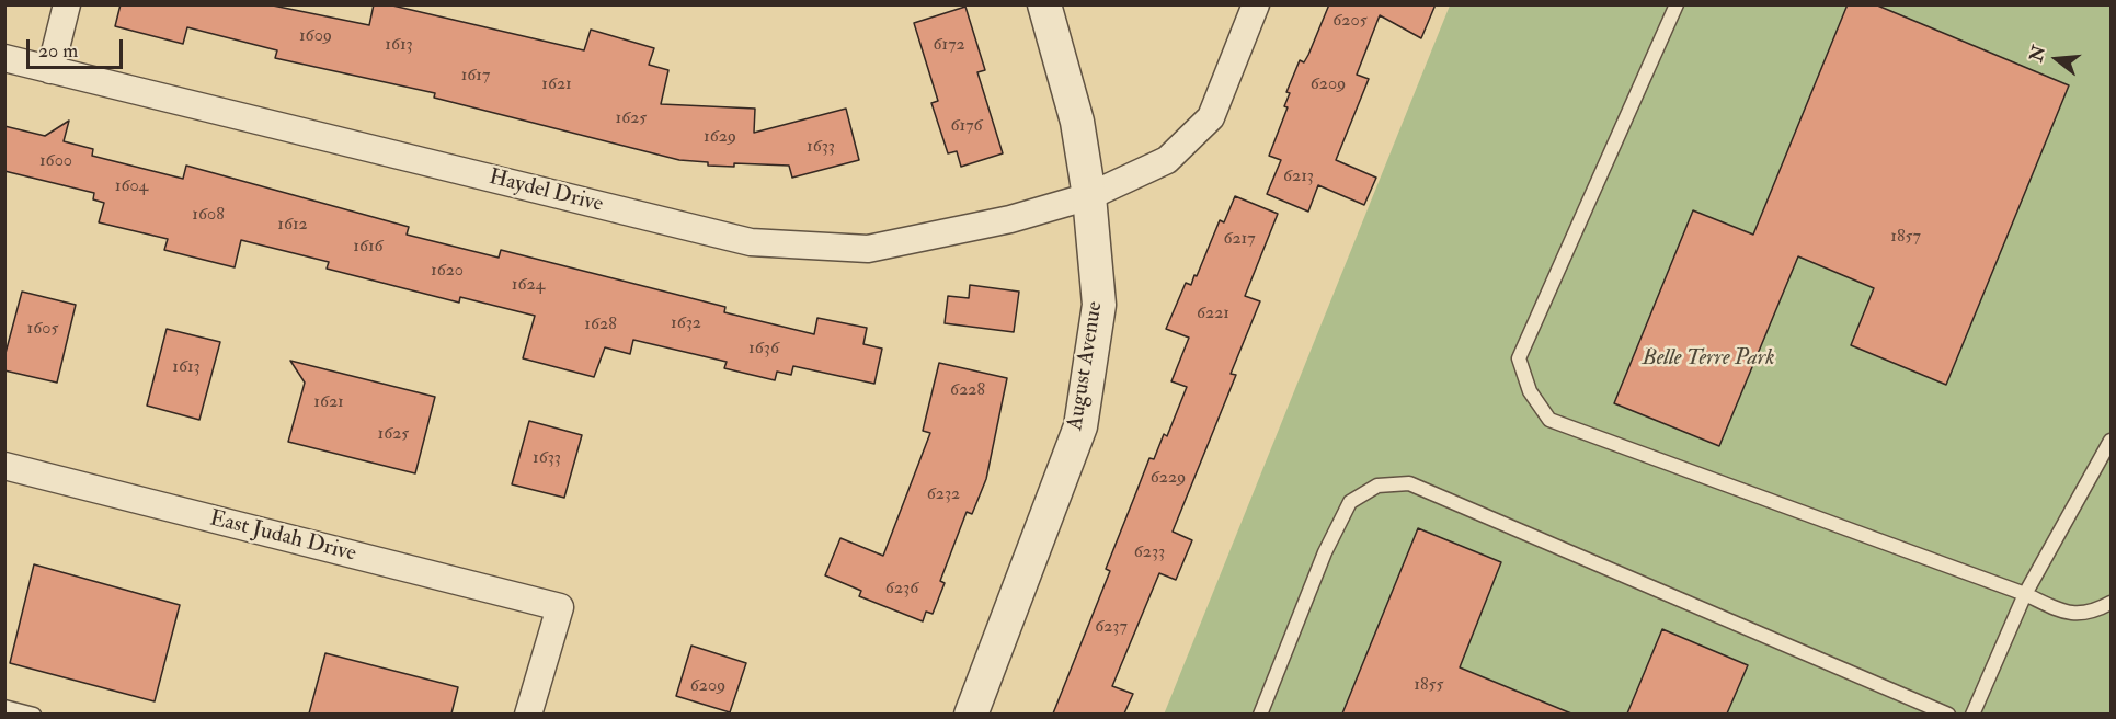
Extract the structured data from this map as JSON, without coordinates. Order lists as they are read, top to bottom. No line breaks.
{"streets":{"street":["Haydel Drive","August Avenue","East Judah Drive"]},"crossings":[["Haydel Drive","August Avenue"]],"parks":["Belle Terre Park"],"house_numbers":["6205","1609","1613","6172","1617","1621","6209","1625","6176","1629","1633","1600","6213","1604","1608","1612","1857","6217","1616","1620","1624","6221","1632","1628","1605","1636","1613","6228","1621","1625","1633","6229","6232","6233","6236","6237","1855","6209"],"scale_bar":"20 m","north":"left"}
